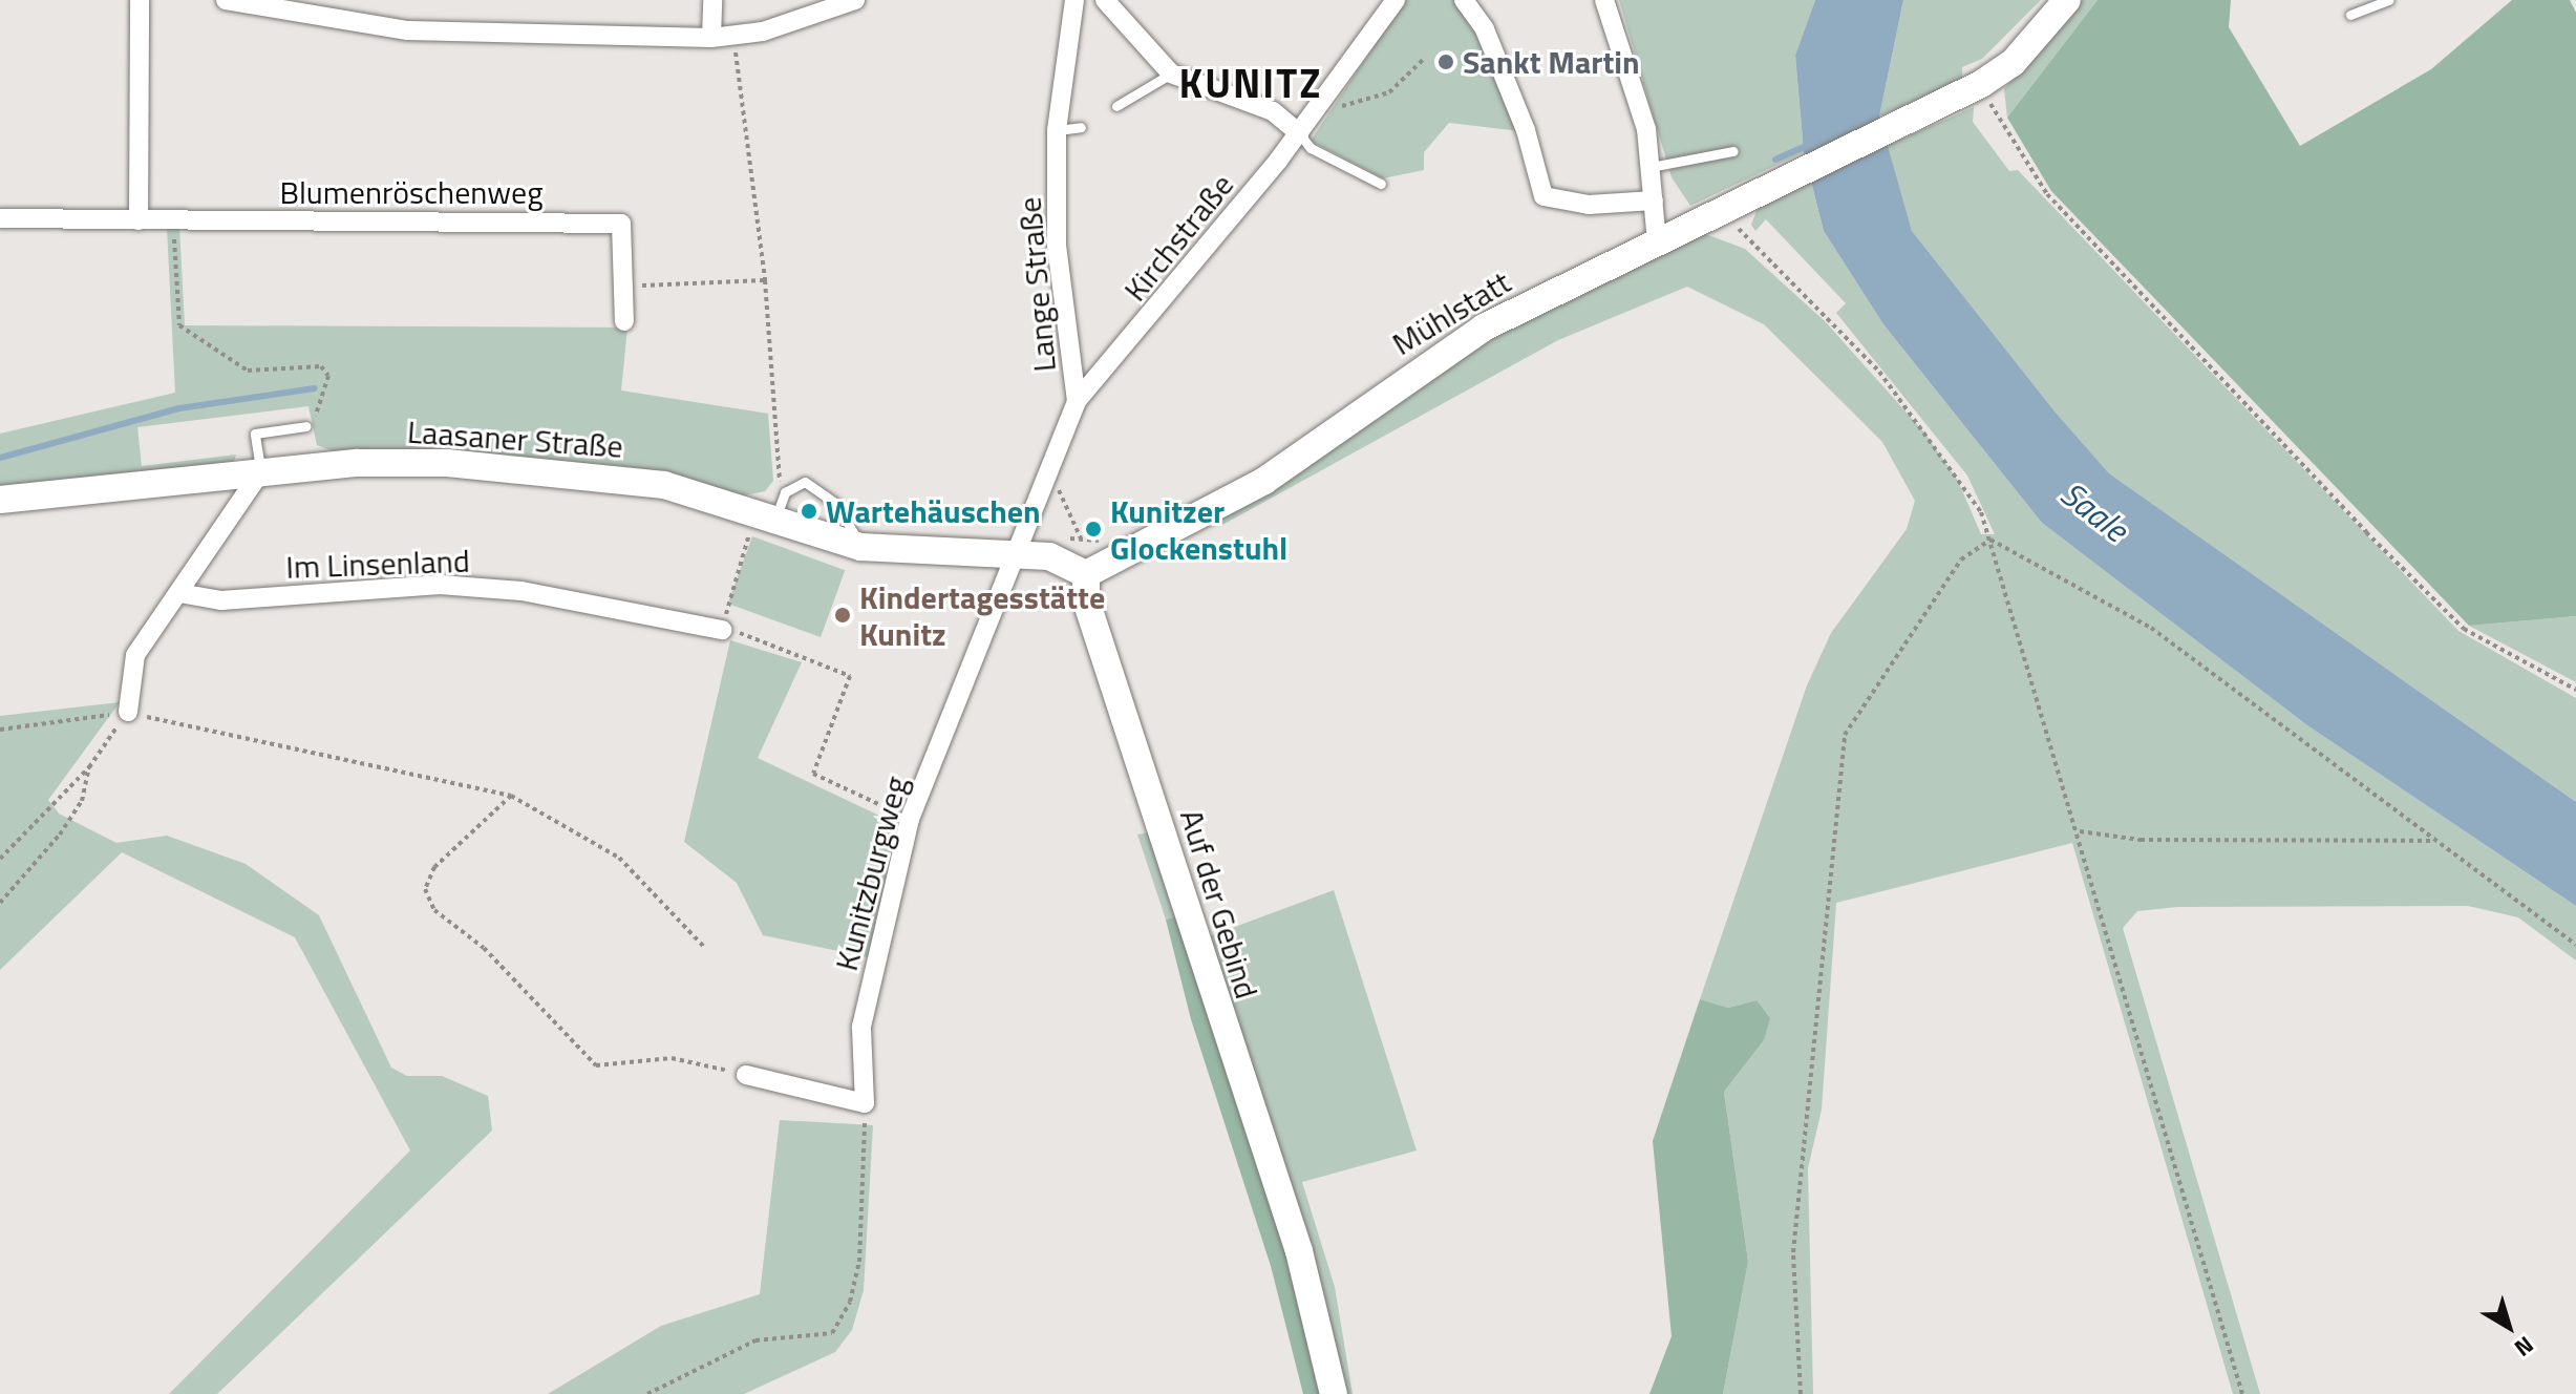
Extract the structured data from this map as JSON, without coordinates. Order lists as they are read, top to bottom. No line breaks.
{"streets":{"street":["Blumenröschenweg","Kirchstraße","Lange Straße","Mühlstatt","Laasaner Straße","Im Linsenland","Kunitzburgweg","Auf der Gebind"]},"crossings":[["Kirchstraße","Lange Straße"],["Lange Straße","Laasaner Straße"],["Lange Straße","Kunitzburgweg"],["Mühlstatt","Auf der Gebind"],["Laasaner Straße","Kunitzburgweg"]],"districts":["KUNITZ"],"water":["Saale"],"places":["Sankt Martin","Wartehäuschen","Kunitzer Glockenstuhl","Kindertagesstätte Kunitz"],"north":"bottom right"}
